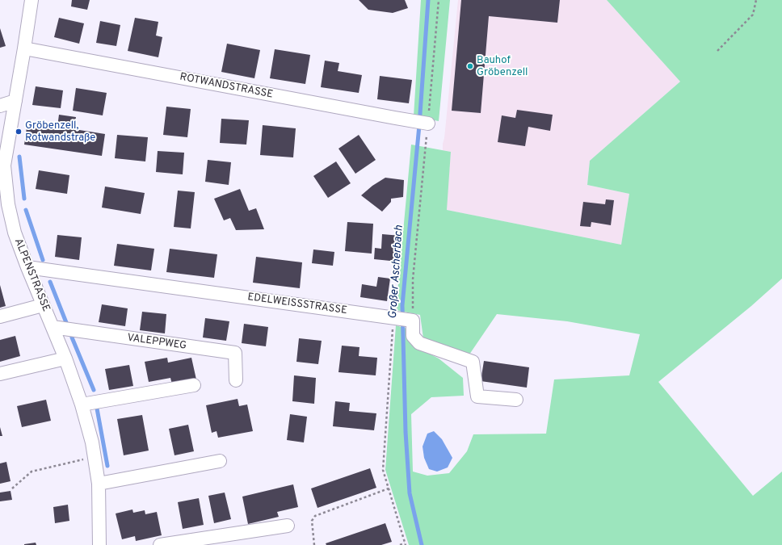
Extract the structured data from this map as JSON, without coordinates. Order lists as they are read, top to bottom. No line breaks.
{"streets":{"street":["ROTWANDSTRASSE","ALPENSTRASSE","EDELWEISSSTRASSE","VALEPPWEG"]},"crossings":[["ROTWANDSTRASSE","ALPENSTRASSE"],["ALPENSTRASSE","EDELWEISSSTRASSE"],["ALPENSTRASSE","VALEPPWEG"]],"water":["Großer Ascherbach"],"places":["Bauhof Gröbenzell","Gröbenzell, Rotwandstraße"]}
